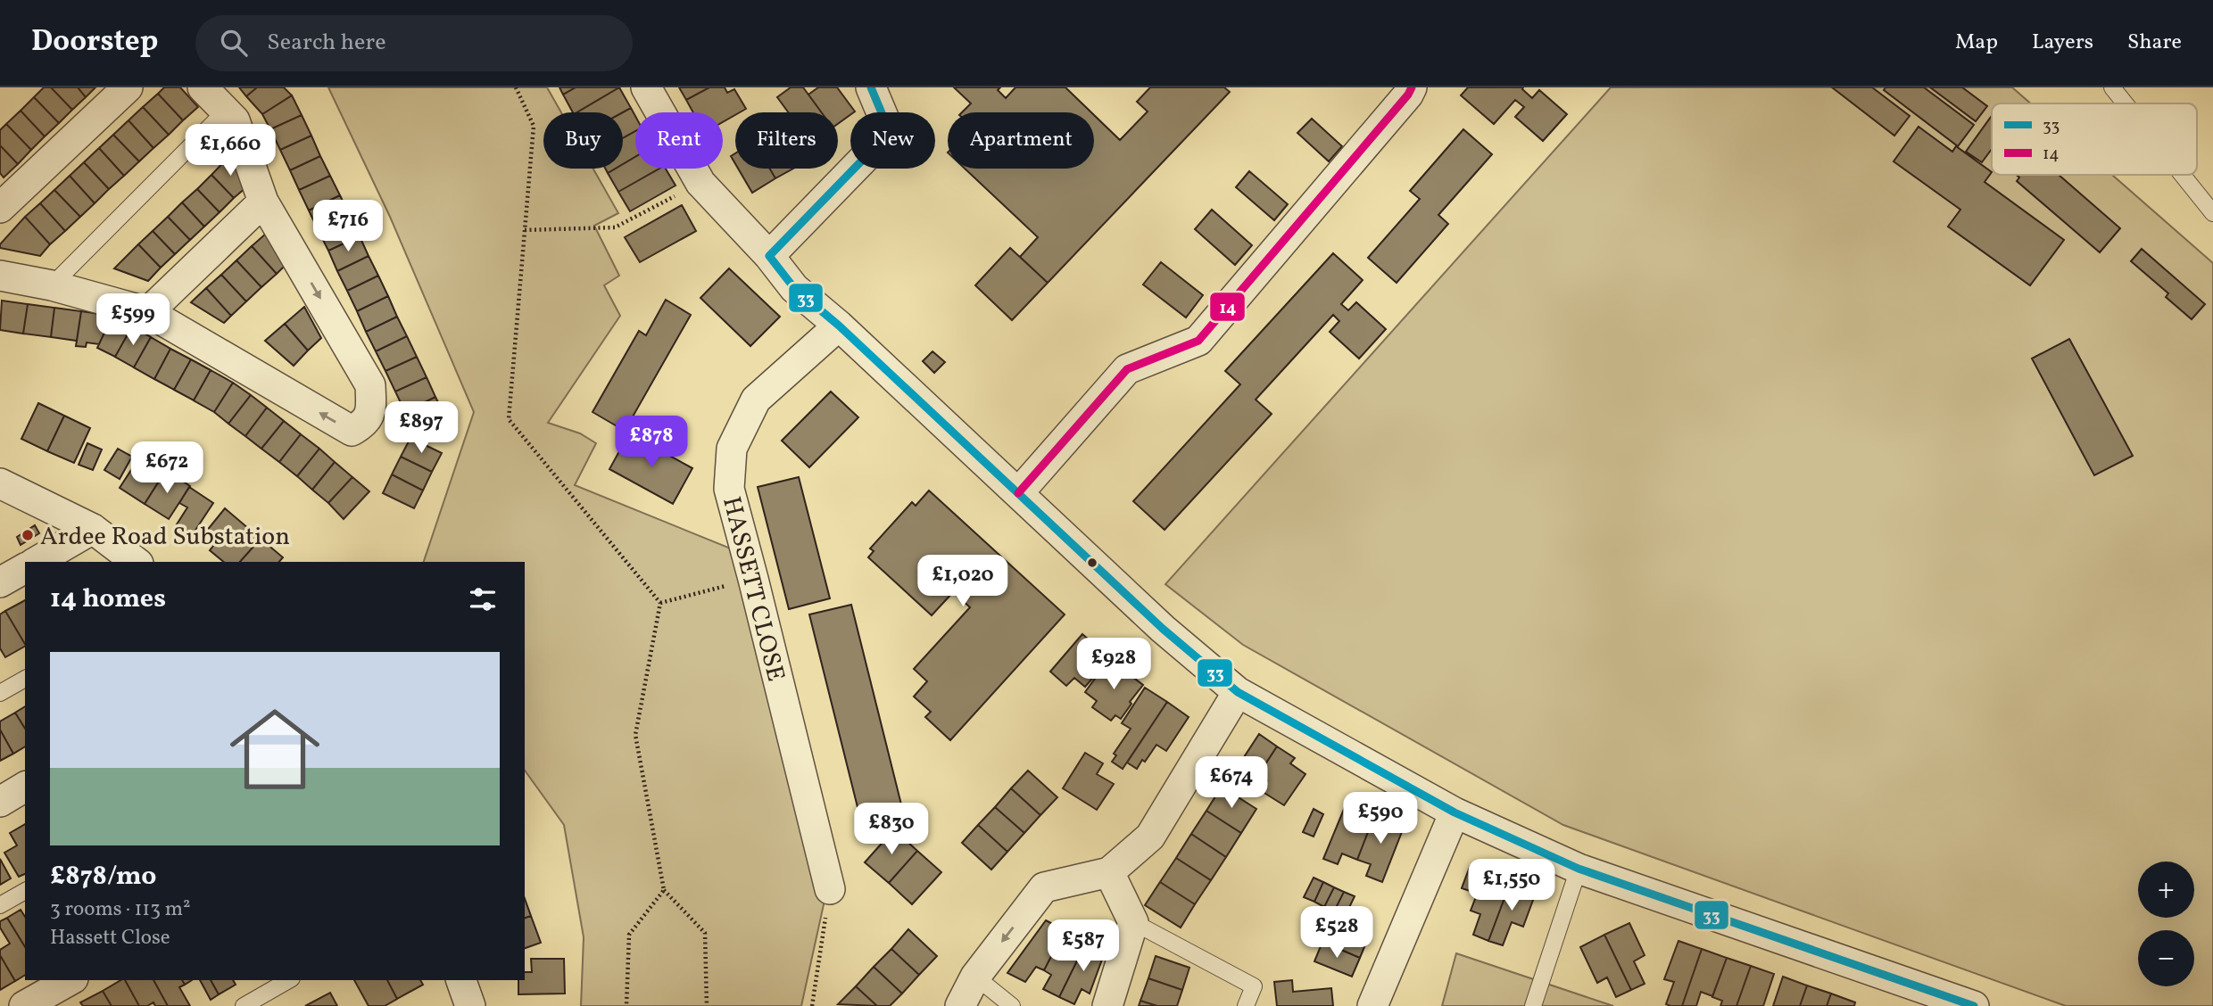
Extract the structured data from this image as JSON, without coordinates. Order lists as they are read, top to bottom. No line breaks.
{"streets":{"street":["HASSETT CLOSE"]},"places":["Ardee Road Substation"],"lines":["transit line 33","transit line 14"],"legend":["33","14"],"page":{"header":"Doorstep","search":"Search here","nav":["Map","Layers","Share"],"chip":["Buy","Rent","Filters","New","Apartment"],"price":["£1,660","£716","£599","£897","£878","£672","£1,020","£928","£674","£590","£830","£1,550","£528","£587"],"heading":"14 homes","list":[{"name":"£878/mo","note":"3 rooms · 113 m² · Hassett Close"}],"map_buttons":["+","−"]}}
